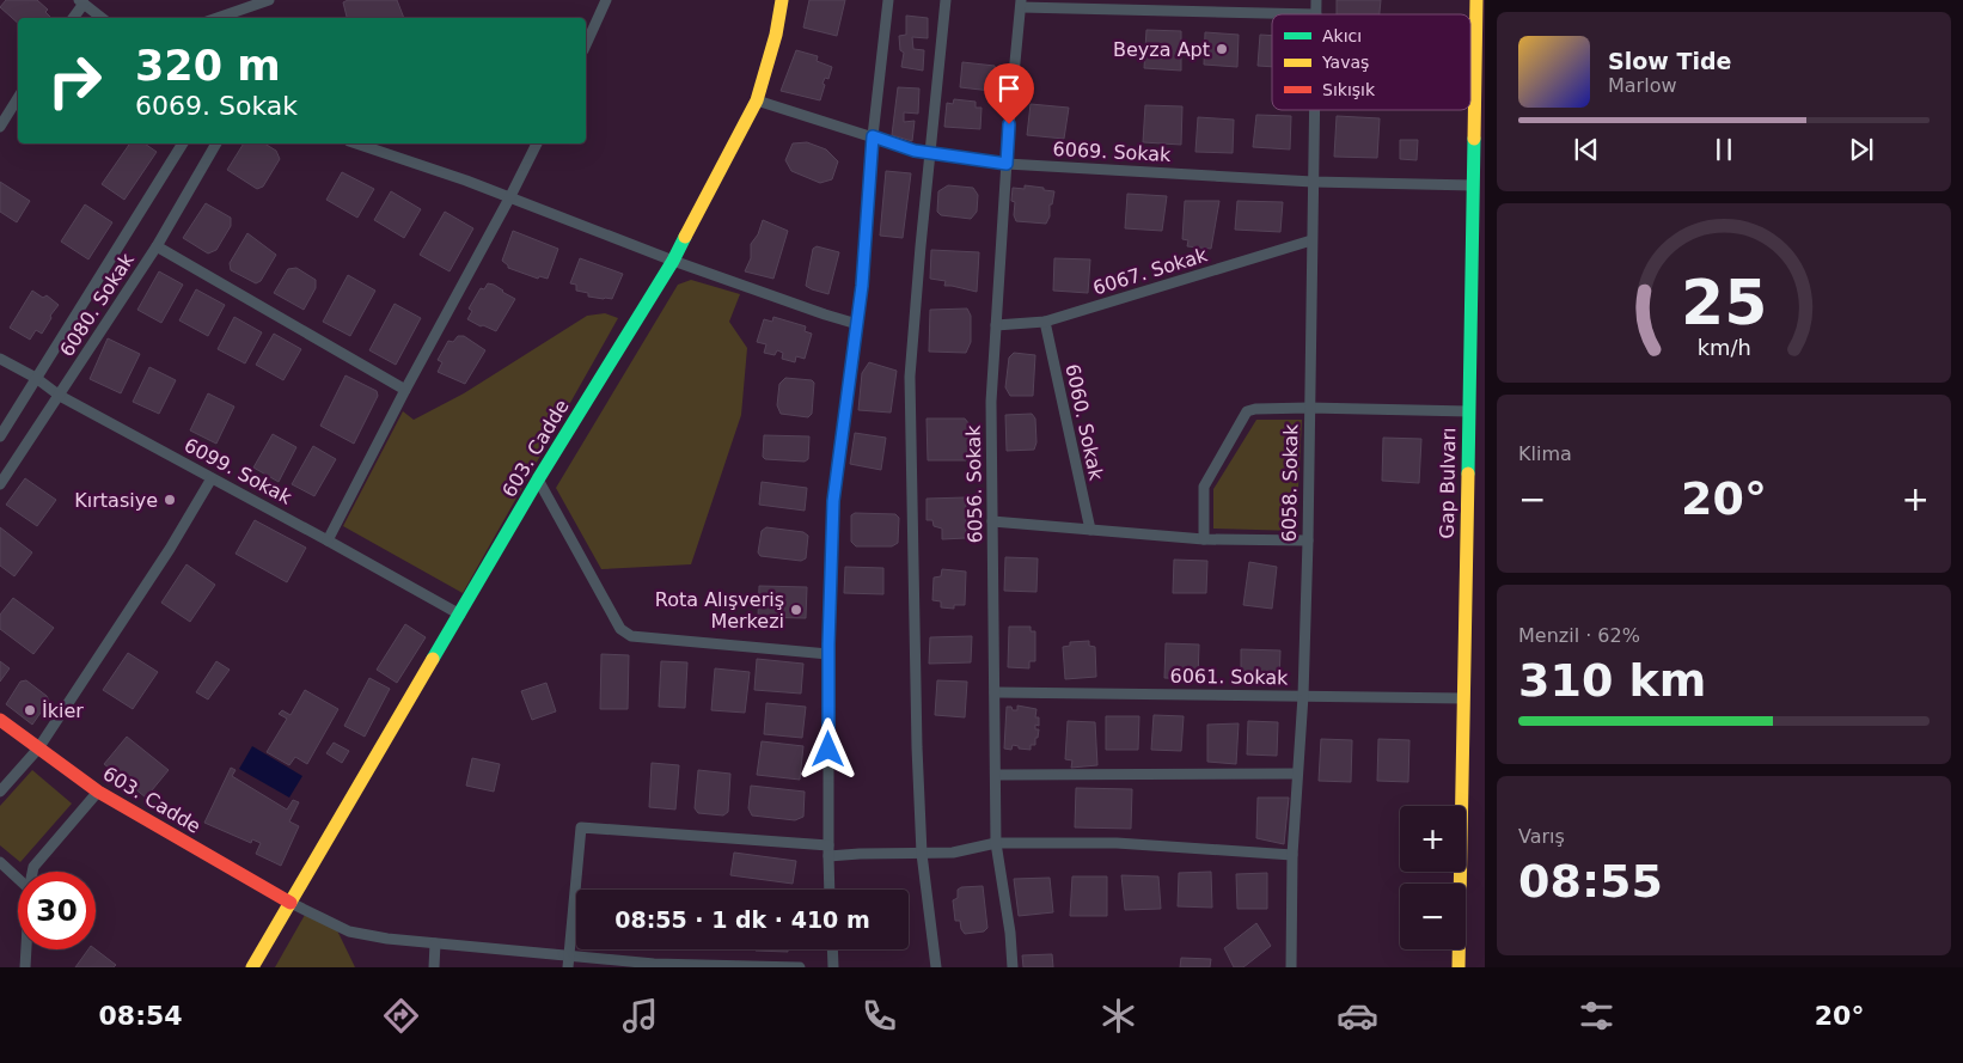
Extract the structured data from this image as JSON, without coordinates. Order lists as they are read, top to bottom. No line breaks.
{"streets":{"main road":["603. Cadde","Gap Bulvarı"],"street":["6069. Sokak","6067. Sokak","6080. Sokak","6060. Sokak","6099. Sokak","6058. Sokak","6056. Sokak","6061. Sokak"]},"crossings":[["6069. Sokak","603. Cadde"],["6069. Sokak","6058. Sokak"],["6069. Sokak","Gap Bulvarı"],["6069. Sokak","6056. Sokak"],["6067. Sokak","6060. Sokak"],["6067. Sokak","6058. Sokak"],["6067. Sokak","6056. Sokak"],["6080. Sokak","6099. Sokak"],["603. Cadde","6099. Sokak"],["6058. Sokak","6061. Sokak"],["Gap Bulvarı","6061. Sokak"],["6056. Sokak","6061. Sokak"]],"places":["Beyza Apt","Kırtasiye","Rota Alışveriş Merkezi","İkier"],"legend":["Akıcı","Yavaş","Sıkışık"],"page":{"turn":["320 m","6069. Sokak"],"song":["Slow Tide","Marlow"],"tile":["Klima",["Menzil · 62%","310 km"],["Varış","08:55"]],"heat":["−","20°","+"],"map_buttons":["+","−"],"limit":"30","trip":"08:55 · 1 dk · 410 m","tabs":["08:54","20°"],"gauge":["25","km/h"]}}
